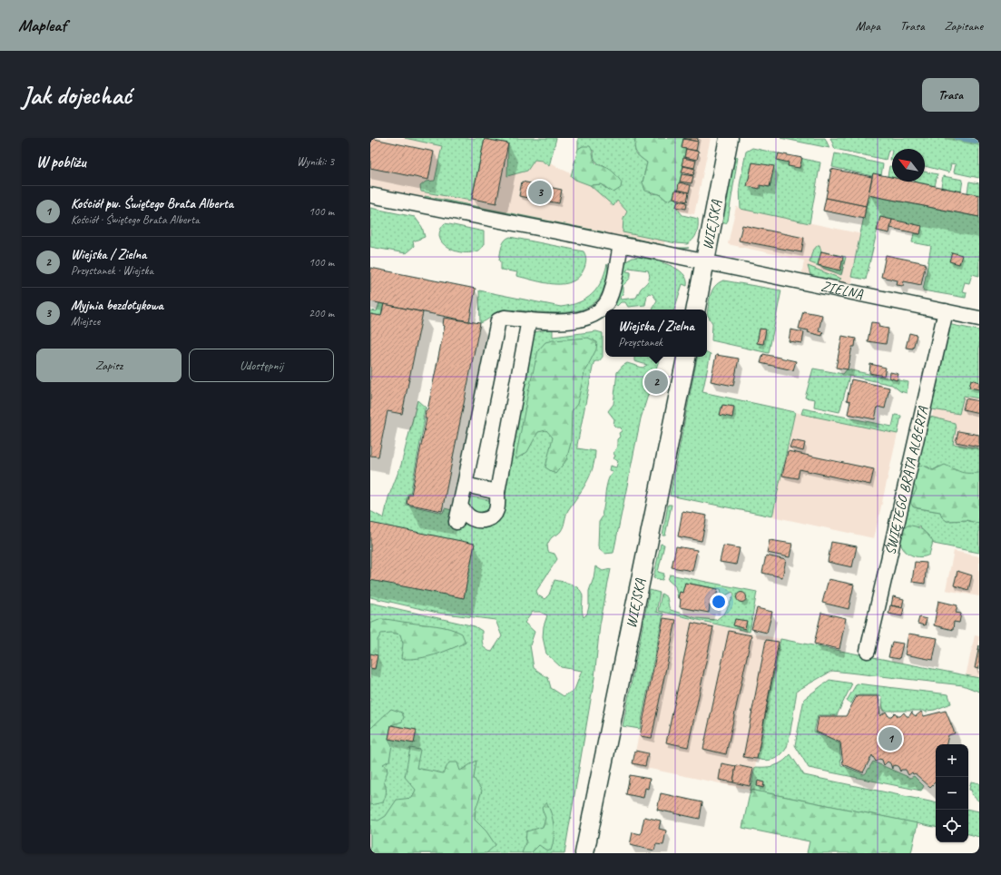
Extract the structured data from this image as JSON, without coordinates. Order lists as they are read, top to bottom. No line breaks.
{"streets":{"street":["WIEJSKA","ZIELNA","ŚWIĘTEGO BRATA ALBERTA"]},"crossings":[["WIEJSKA","ZIELNA"],["ZIELNA","ŚWIĘTEGO BRATA ALBERTA"]],"north":"top left","page":{"header":"Mapleaf","nav":["Mapa","Trasa","Zapisane"],"buttons":["Trasa",["Zapisz","Udostępnij"]],"title":"Jak dojechać","heading":["W pobliżu","Wyniki: 3"],"pins":["3","2","1"],"list":[{"mark":"1","name":"Kościół pw. Świętego Brata Alberta","note":"Kościół · Świętego Brata Alberta","value":"100 m"},{"mark":"2","name":"Wiejska / Zielna","note":"Przystanek · Wiejska","value":"100 m"},{"mark":"3","name":"Myjnia bezdotykowa","note":"Miejsce","value":"200 m"}],"popup":["Wiejska / Zielna","Przystanek"],"map_buttons":["+","−"]}}
